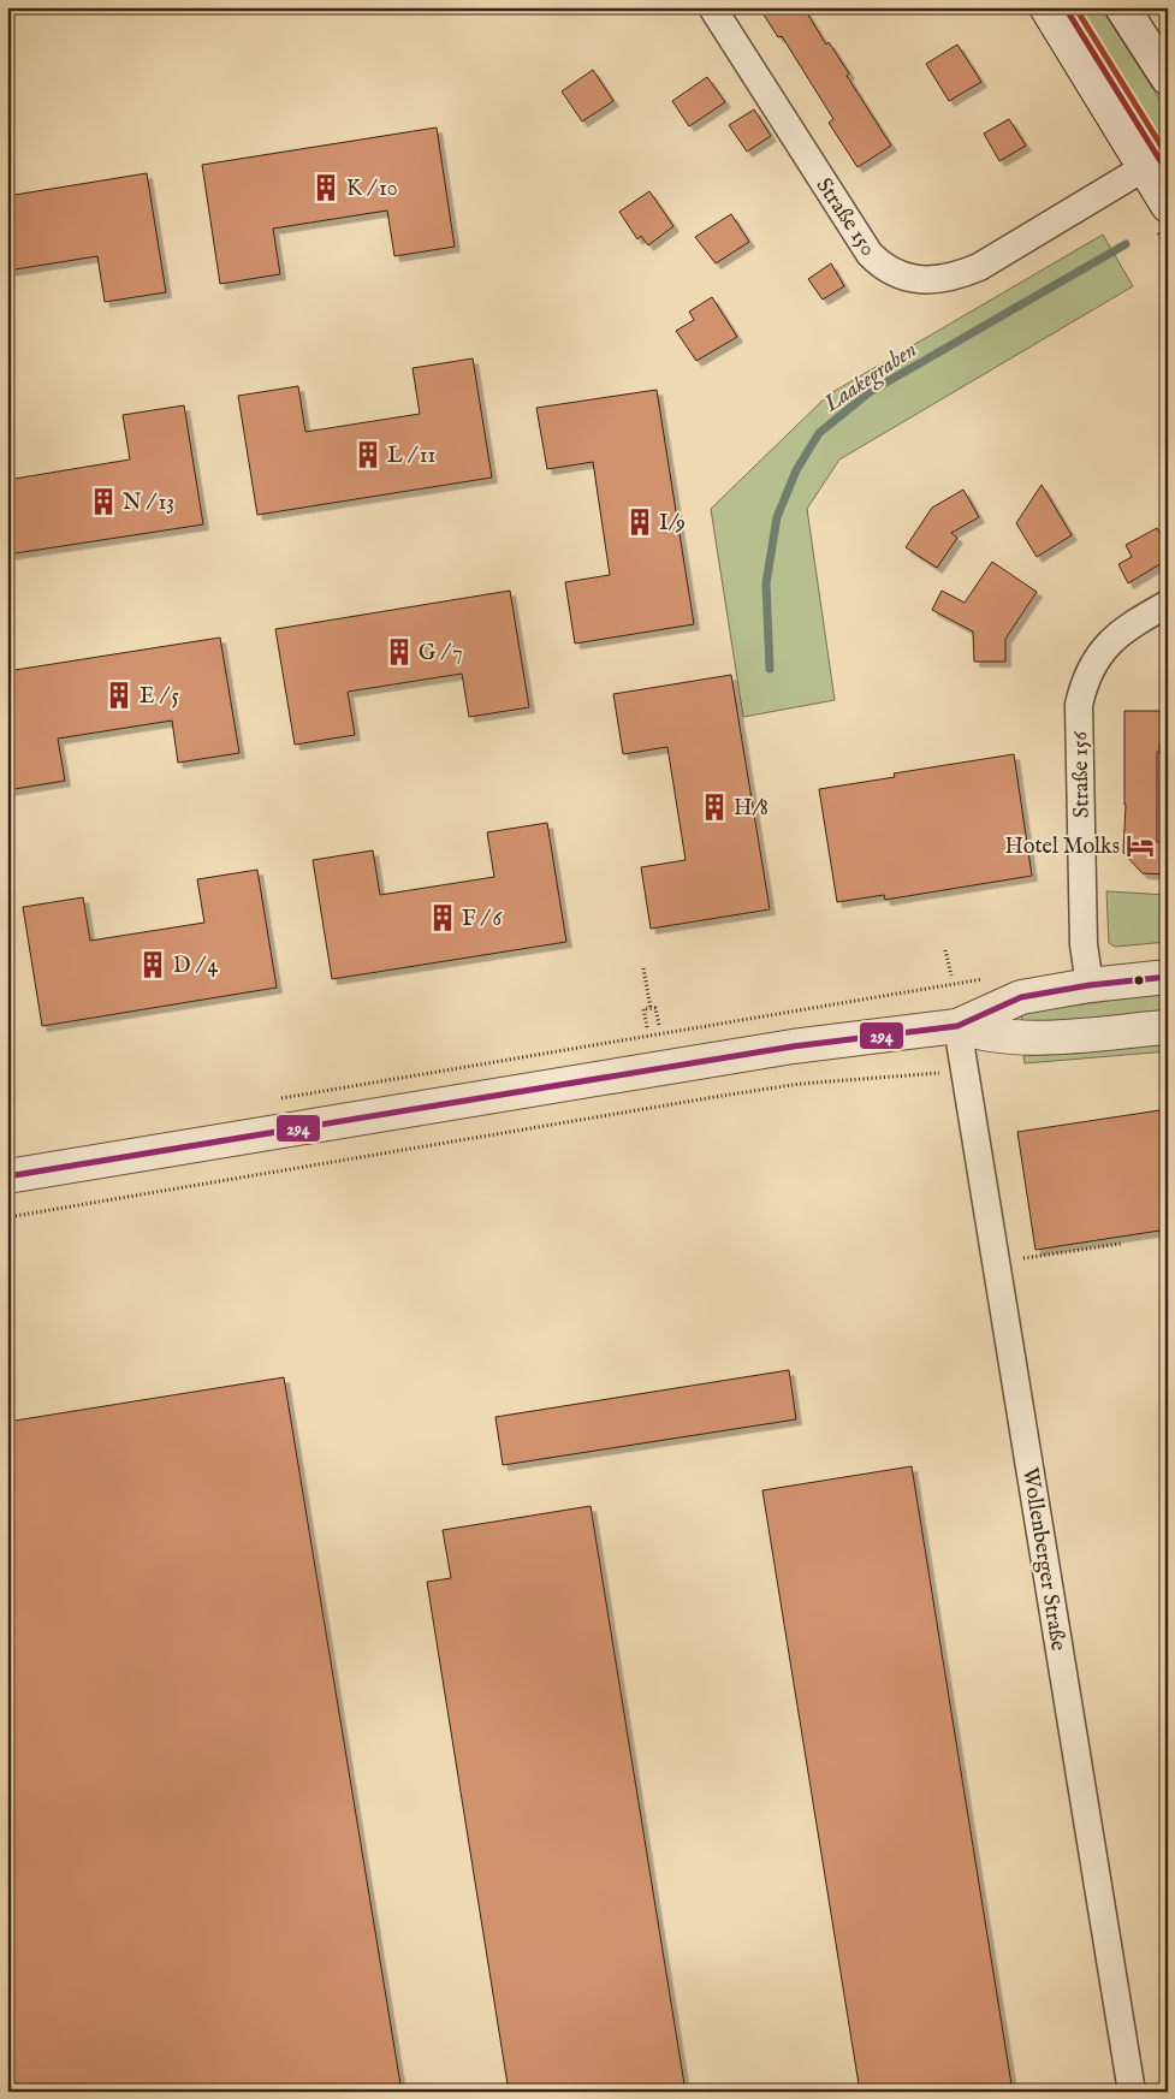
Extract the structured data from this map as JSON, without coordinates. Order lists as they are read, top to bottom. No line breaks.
{"streets":{"street":["Straße 150","Straße 156","Wollenberger Straße"]},"water":["Laakegraben"],"places":{"building":["K / 10","L / 11","N / 13","I/9","G / 7","E / 5","H/8","F / 6","D / 4"],"hotel":["Hotel Molks"]},"lines":["transit line 294"]}
